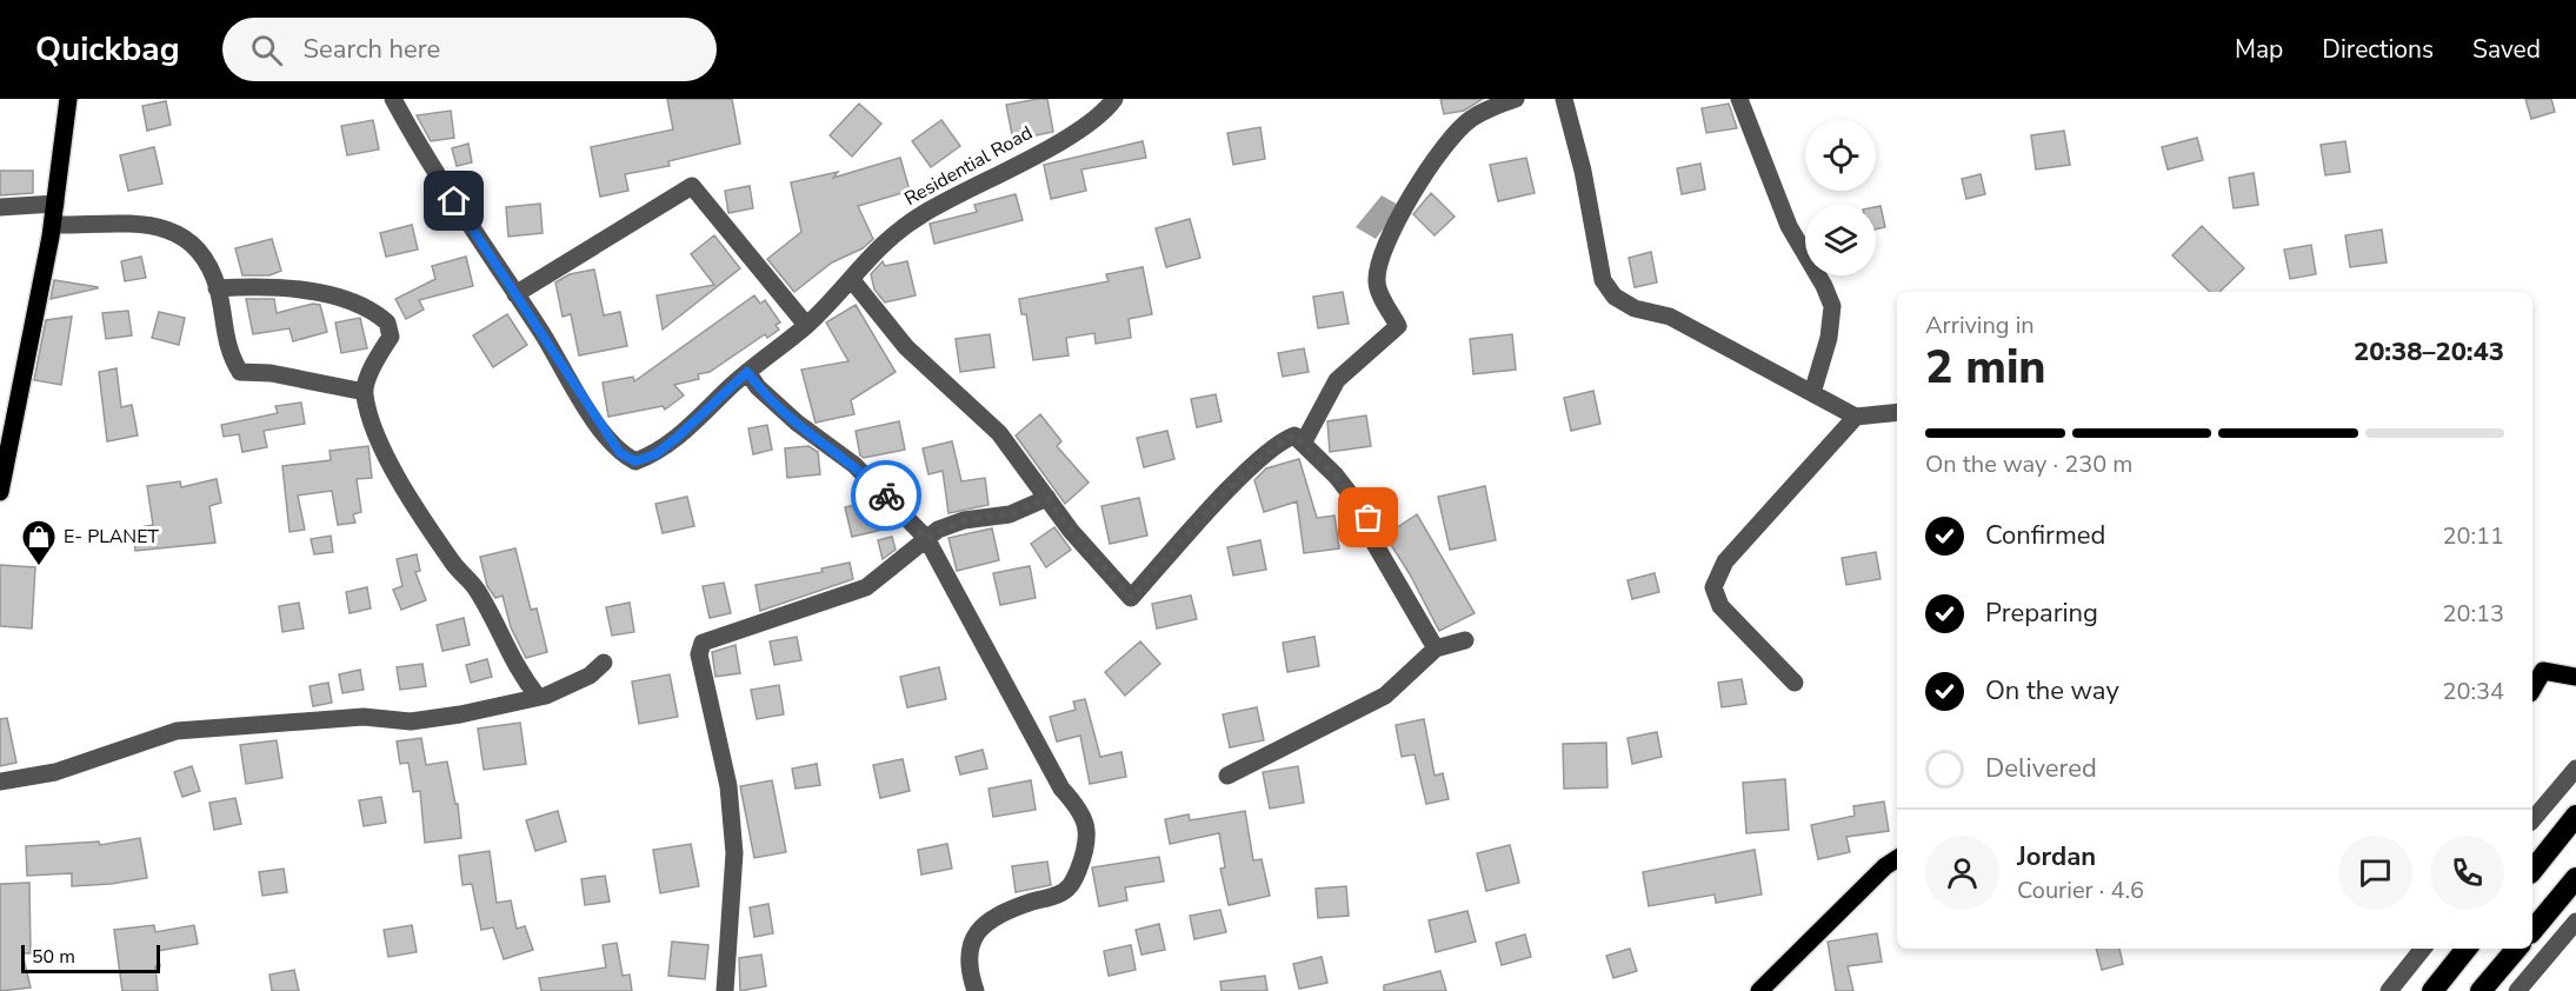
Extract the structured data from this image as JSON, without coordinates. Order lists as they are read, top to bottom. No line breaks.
{"streets":{"street":["Residential Road"]},"places":{"shop":["E- PLANET"]},"scale_bar":"50 m","page":{"header":"Quickbag","search":"Search here","nav":["Map","Directions","Saved"],"heading":["2 min","Arriving in","20:38–20:43"],"panel":["Jordan","Courier · 4.6"],"bar":"On the way · 230 m","list":[["Confirmed","20:11"],["Preparing","20:13"],["On the way","20:34"],"Delivered"],"scale":"50 m"}}
